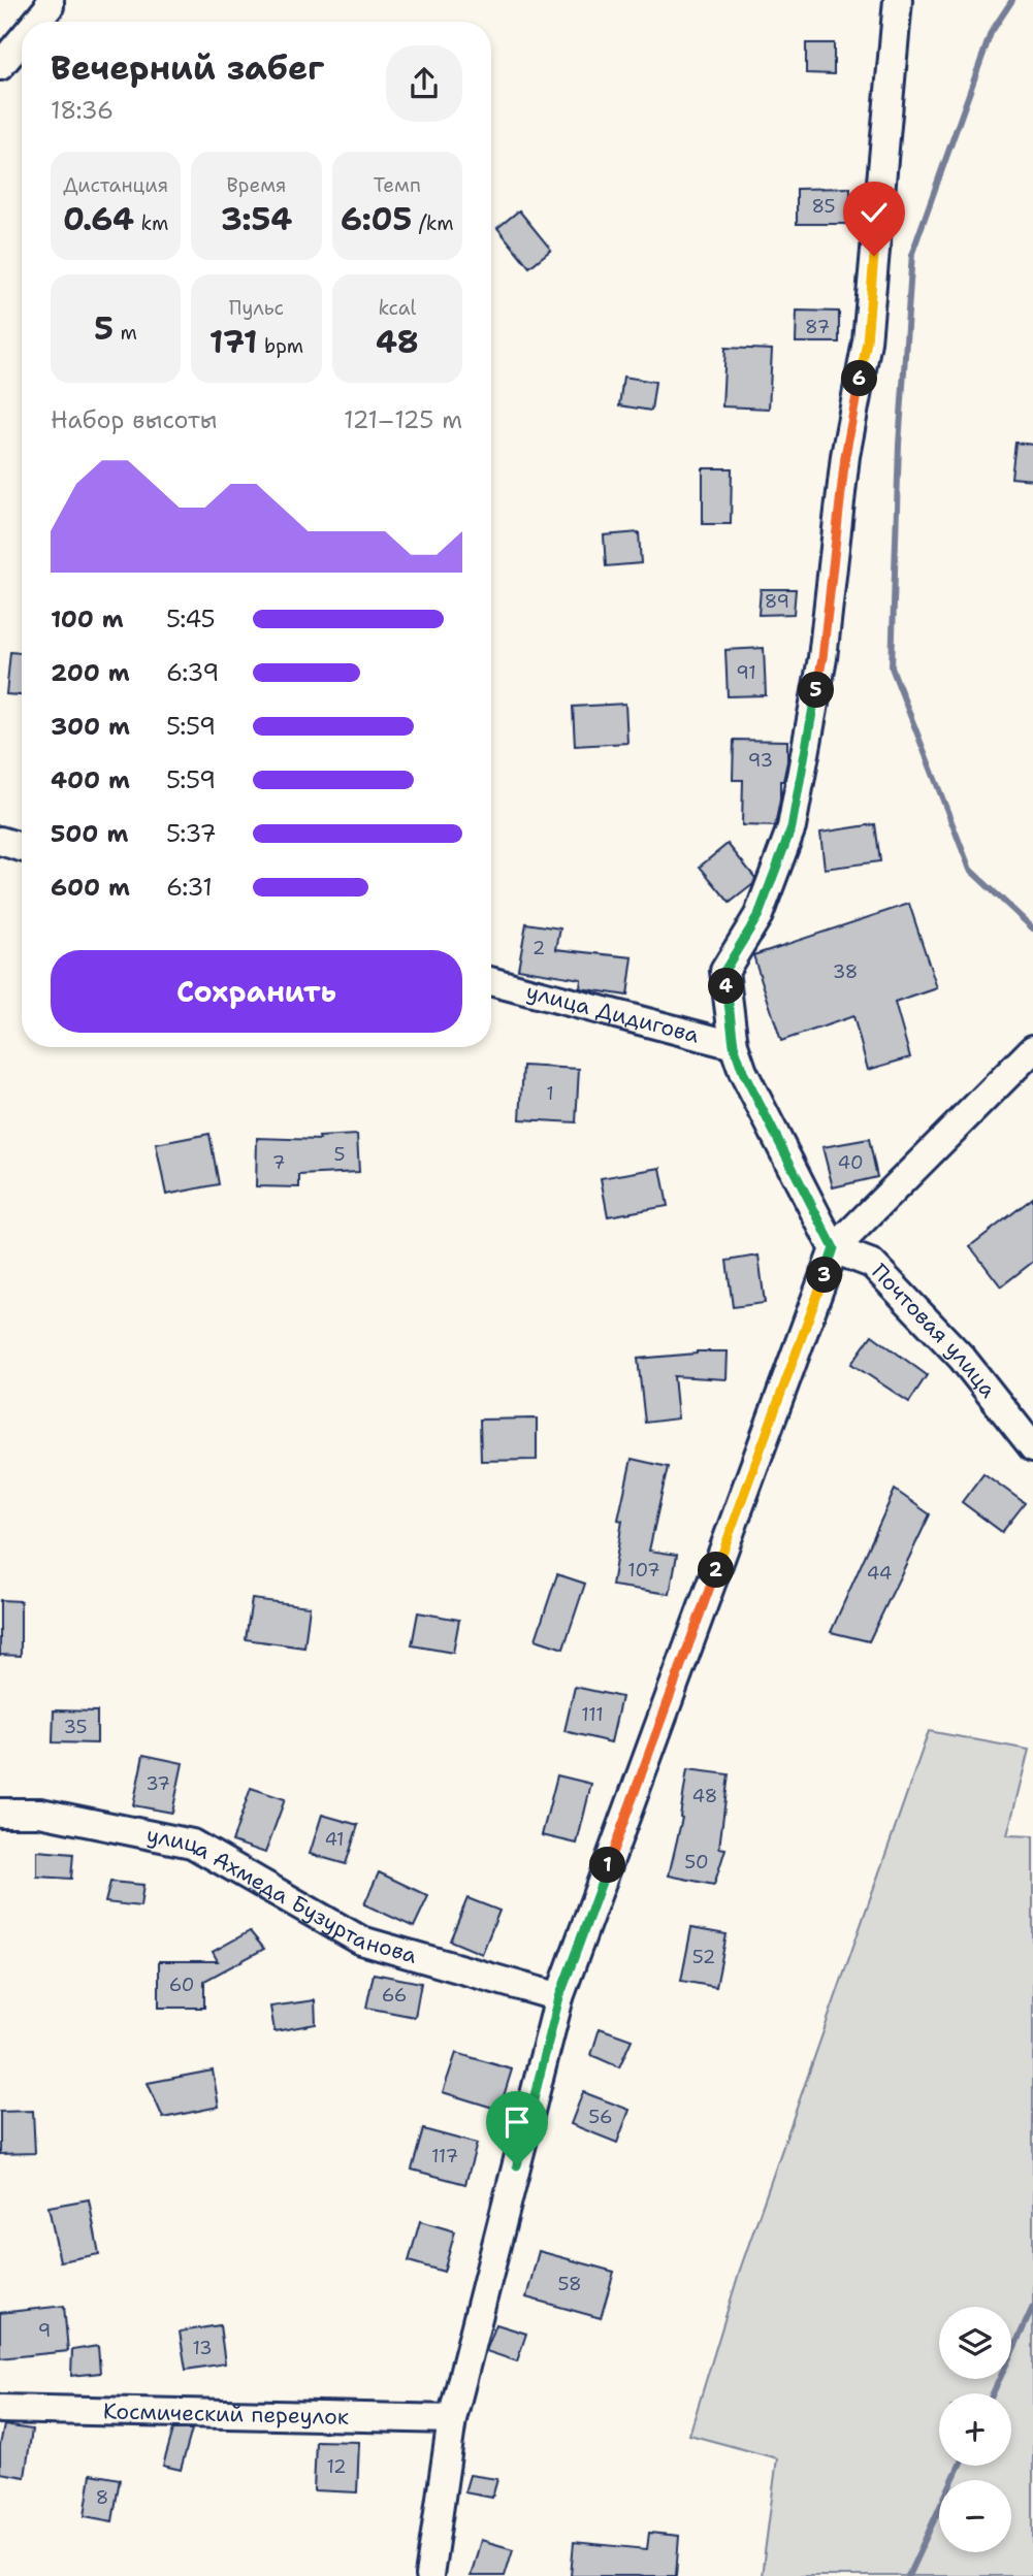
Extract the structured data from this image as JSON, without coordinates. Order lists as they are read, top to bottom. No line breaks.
{"streets":{"street":["улица Дидигова","Почтовая улица","улица Ахмеда Бузуртанова","Космический переулок"]},"house_numbers":["85","87","89","91","93","2","38","1","5","7","40","107","44","111","35","37","48","41","50","52","60","66","56","117","58","9","13","12","8"],"page":{"heading":["Вечерний забег","18:36"],"stats":[["Дистанция","0.64 km"],["Время","3:54"],["Темп","6:05 /km"],["5 m"],["Пульс","171 bpm"],["kcal","48"]],"pins":["6","5","4","3","2","1"],"chart":["Набор высоты","121–125 m"],"list":[{"name":"100 m","note":"5:45"},{"name":"200 m","note":"6:39"},{"name":"300 m","note":"5:59"},{"name":"400 m","note":"5:59"},{"name":"500 m","note":"5:37"},{"name":"600 m","note":"6:31"}],"buttons":"Сохранить","map_buttons":["+","−"]}}
